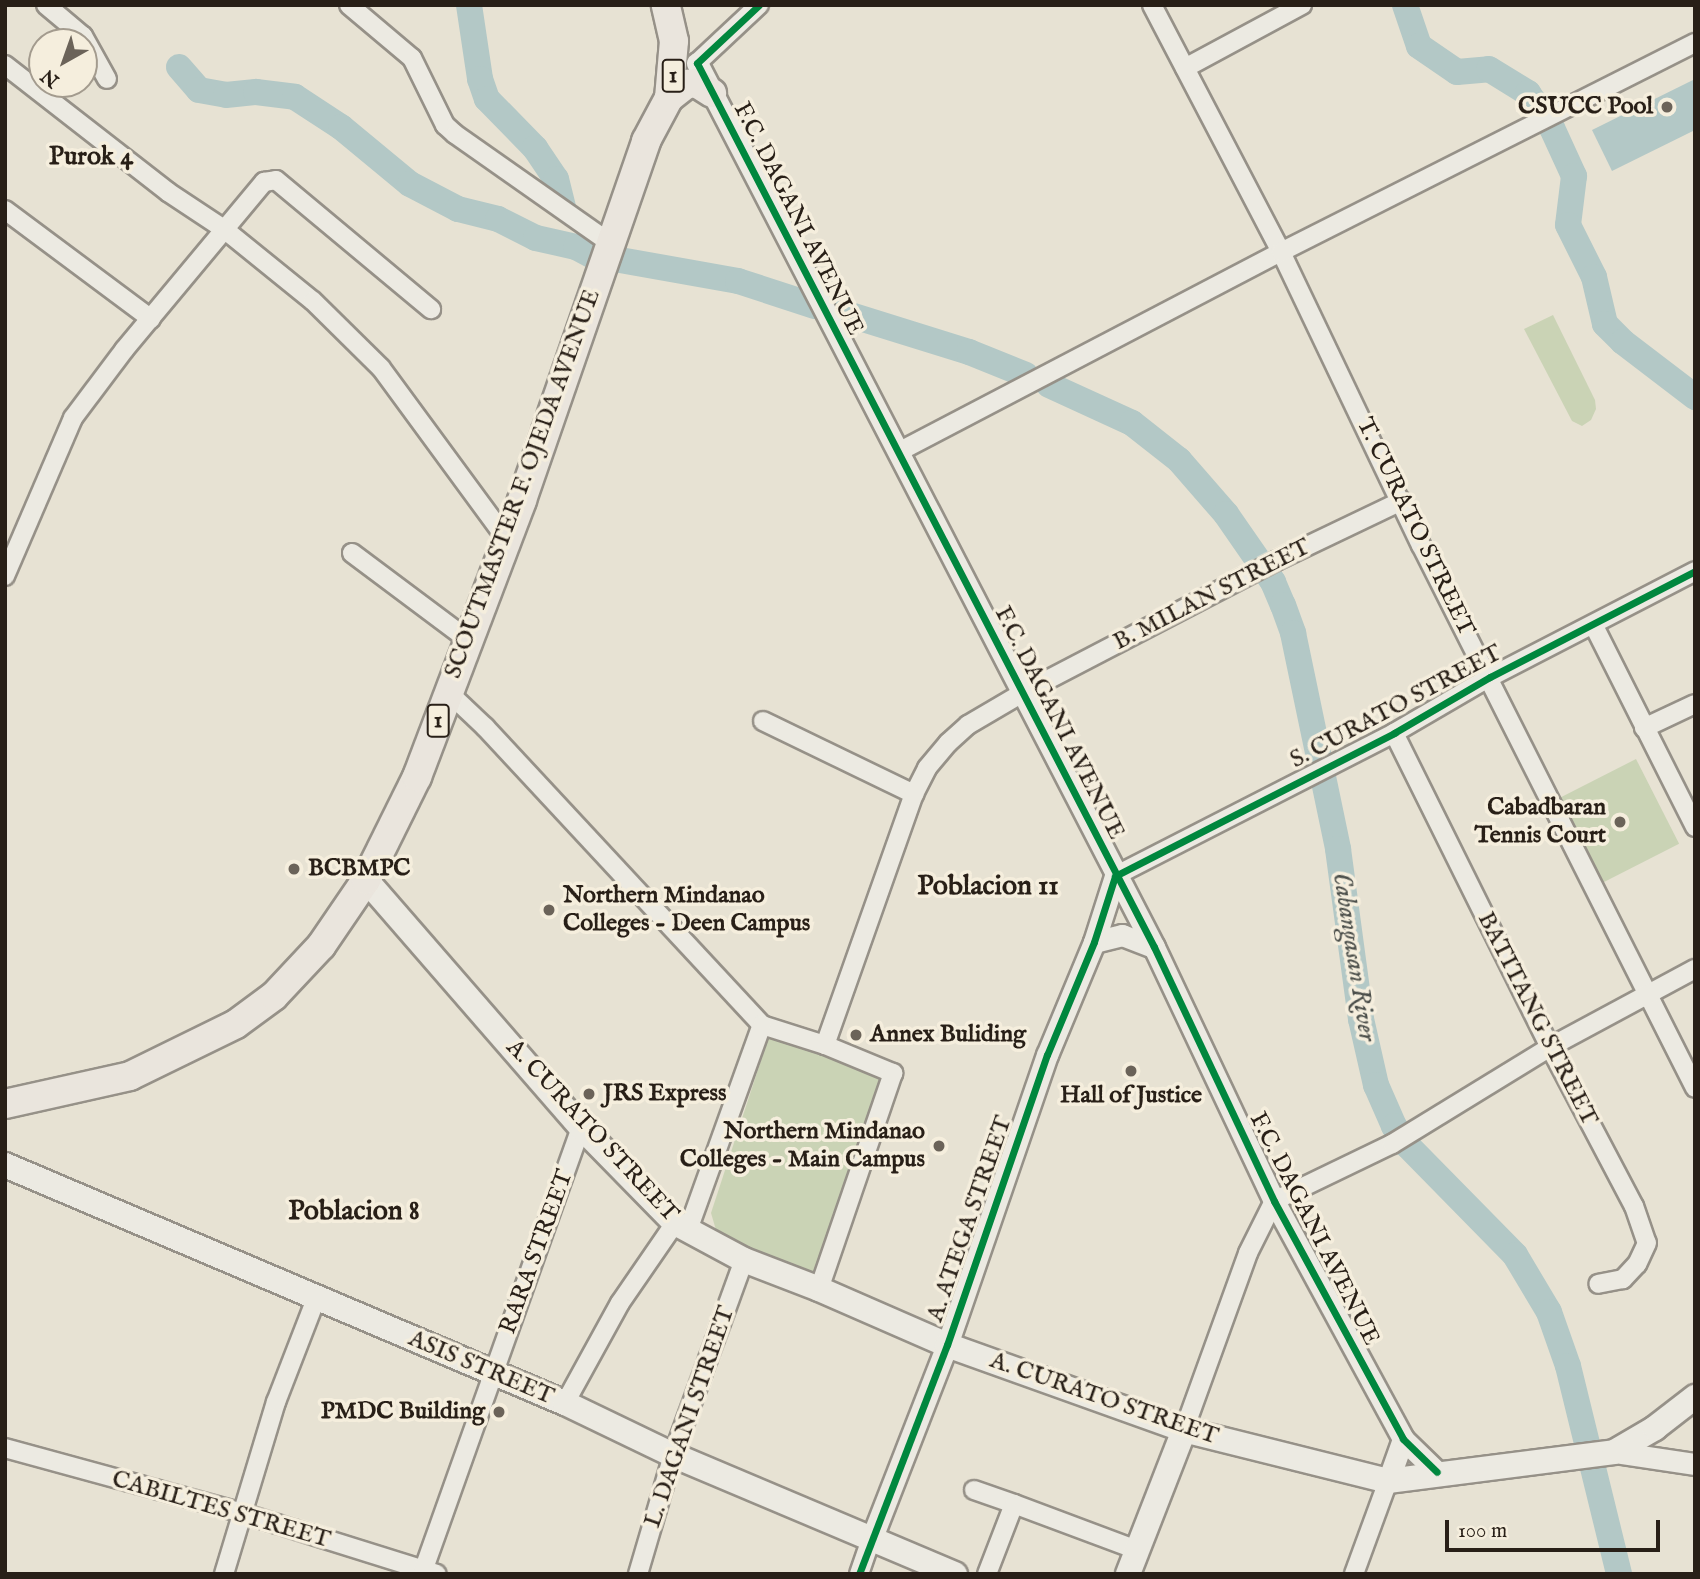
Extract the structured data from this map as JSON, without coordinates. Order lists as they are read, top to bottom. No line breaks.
{"streets":{"highway":["1","SCOUTMASTER F. OJEDA AVENUE"],"main road":["A. CURATO STREET","ASIS STREET"],"street":["F.C. DAGANI AVENUE","T. CURATO STREET","B. MILAN STREET","S. CURATO STREET","BATITANG STREET","A. ATEGA STREET","RARA STREET","L. DAGANI STREET","CABILTES STREET"]},"crossings":[["F.C. DAGANI AVENUE","B. MILAN STREET"],["F.C. DAGANI AVENUE","S. CURATO STREET"],["F.C. DAGANI AVENUE","A. ATEGA STREET"],["SCOUTMASTER F. OJEDA AVENUE","A. CURATO STREET"],["T. CURATO STREET","B. MILAN STREET"],["T. CURATO STREET","S. CURATO STREET"],["S. CURATO STREET","BATITANG STREET"],["S. CURATO STREET","A. ATEGA STREET"],["A. CURATO STREET","A. ATEGA STREET"],["A. CURATO STREET","RARA STREET"],["A. CURATO STREET","L. DAGANI STREET"],["A. ATEGA STREET","ASIS STREET"],["RARA STREET","ASIS STREET"],["RARA STREET","CABILTES STREET"],["ASIS STREET","L. DAGANI STREET"]],"districts":["Purok 4","Poblacion 11","Poblacion 8"],"water":["Cabangasan River"],"places":["CSUCC Pool","Cabadbaran Tennis Court","BCBMPC","Northern Mindanao Colleges - Deen Campus","Annex Buliding","Hall of Justice","JRS Express","Northern Mindanao Colleges - Main Campus","PMDC Building"],"scale_bar":"100 m","north":"bottom left"}
